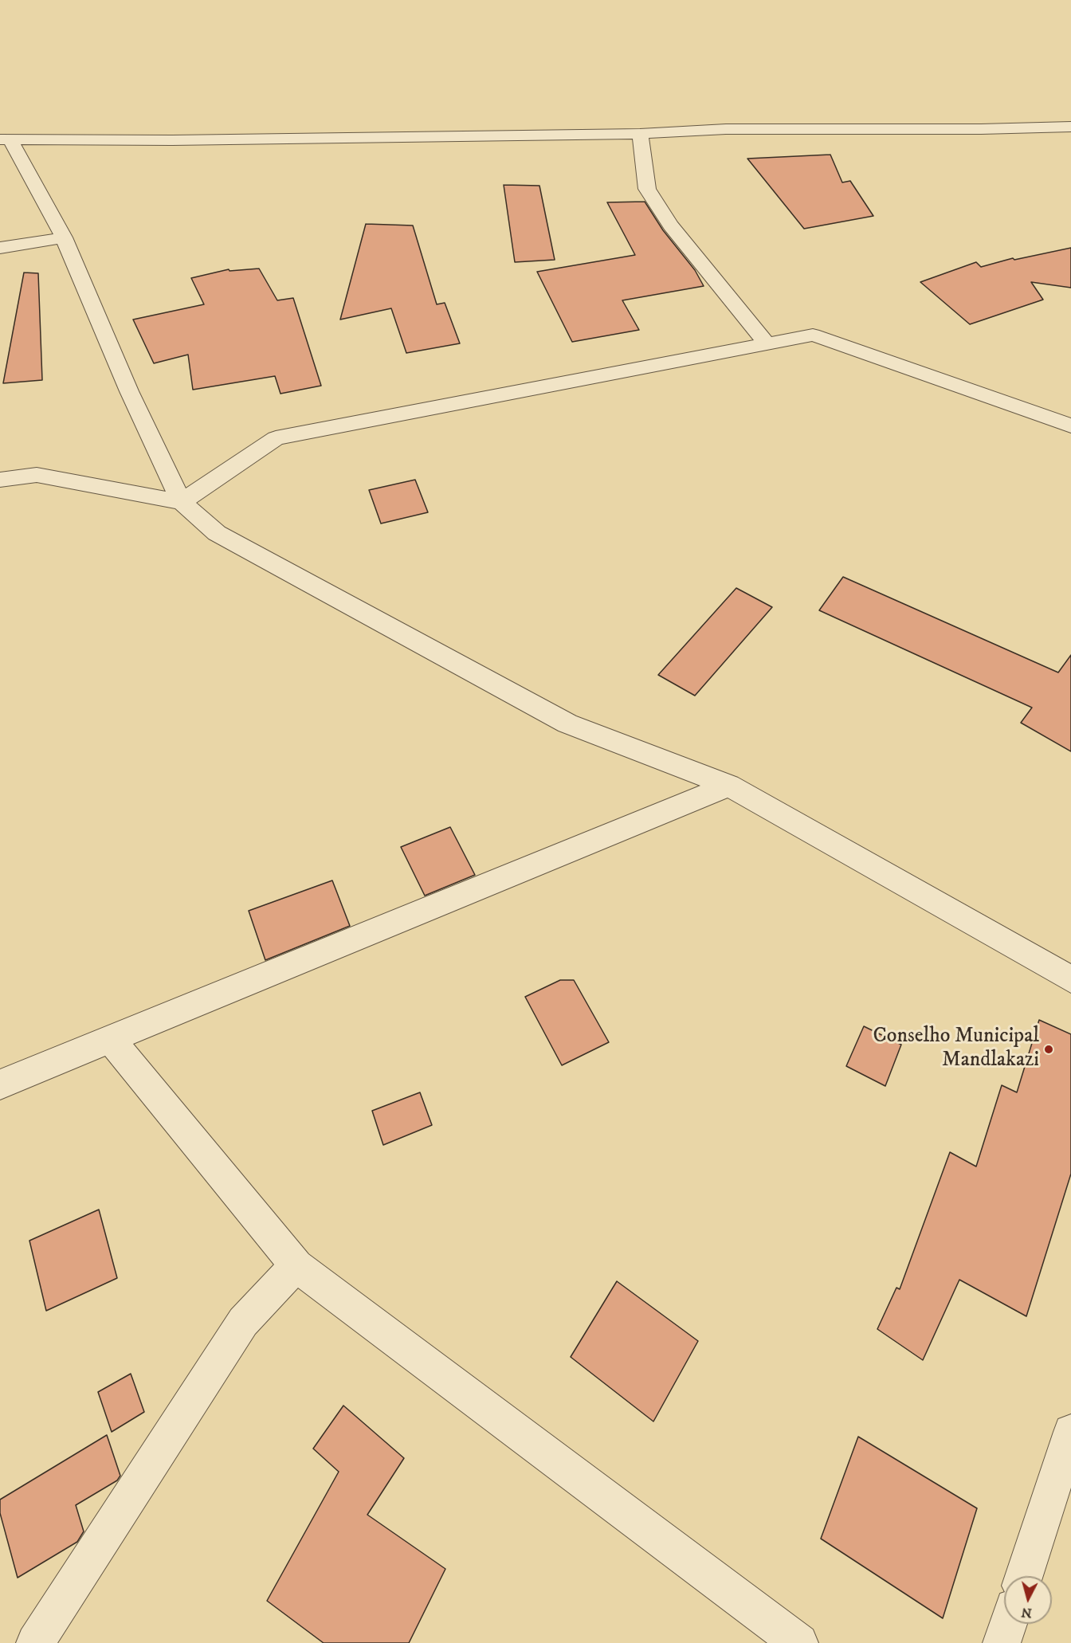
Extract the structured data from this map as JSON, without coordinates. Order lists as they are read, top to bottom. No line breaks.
{"places":["Conselho Municipal Mandlakazi"],"north":"bottom"}
